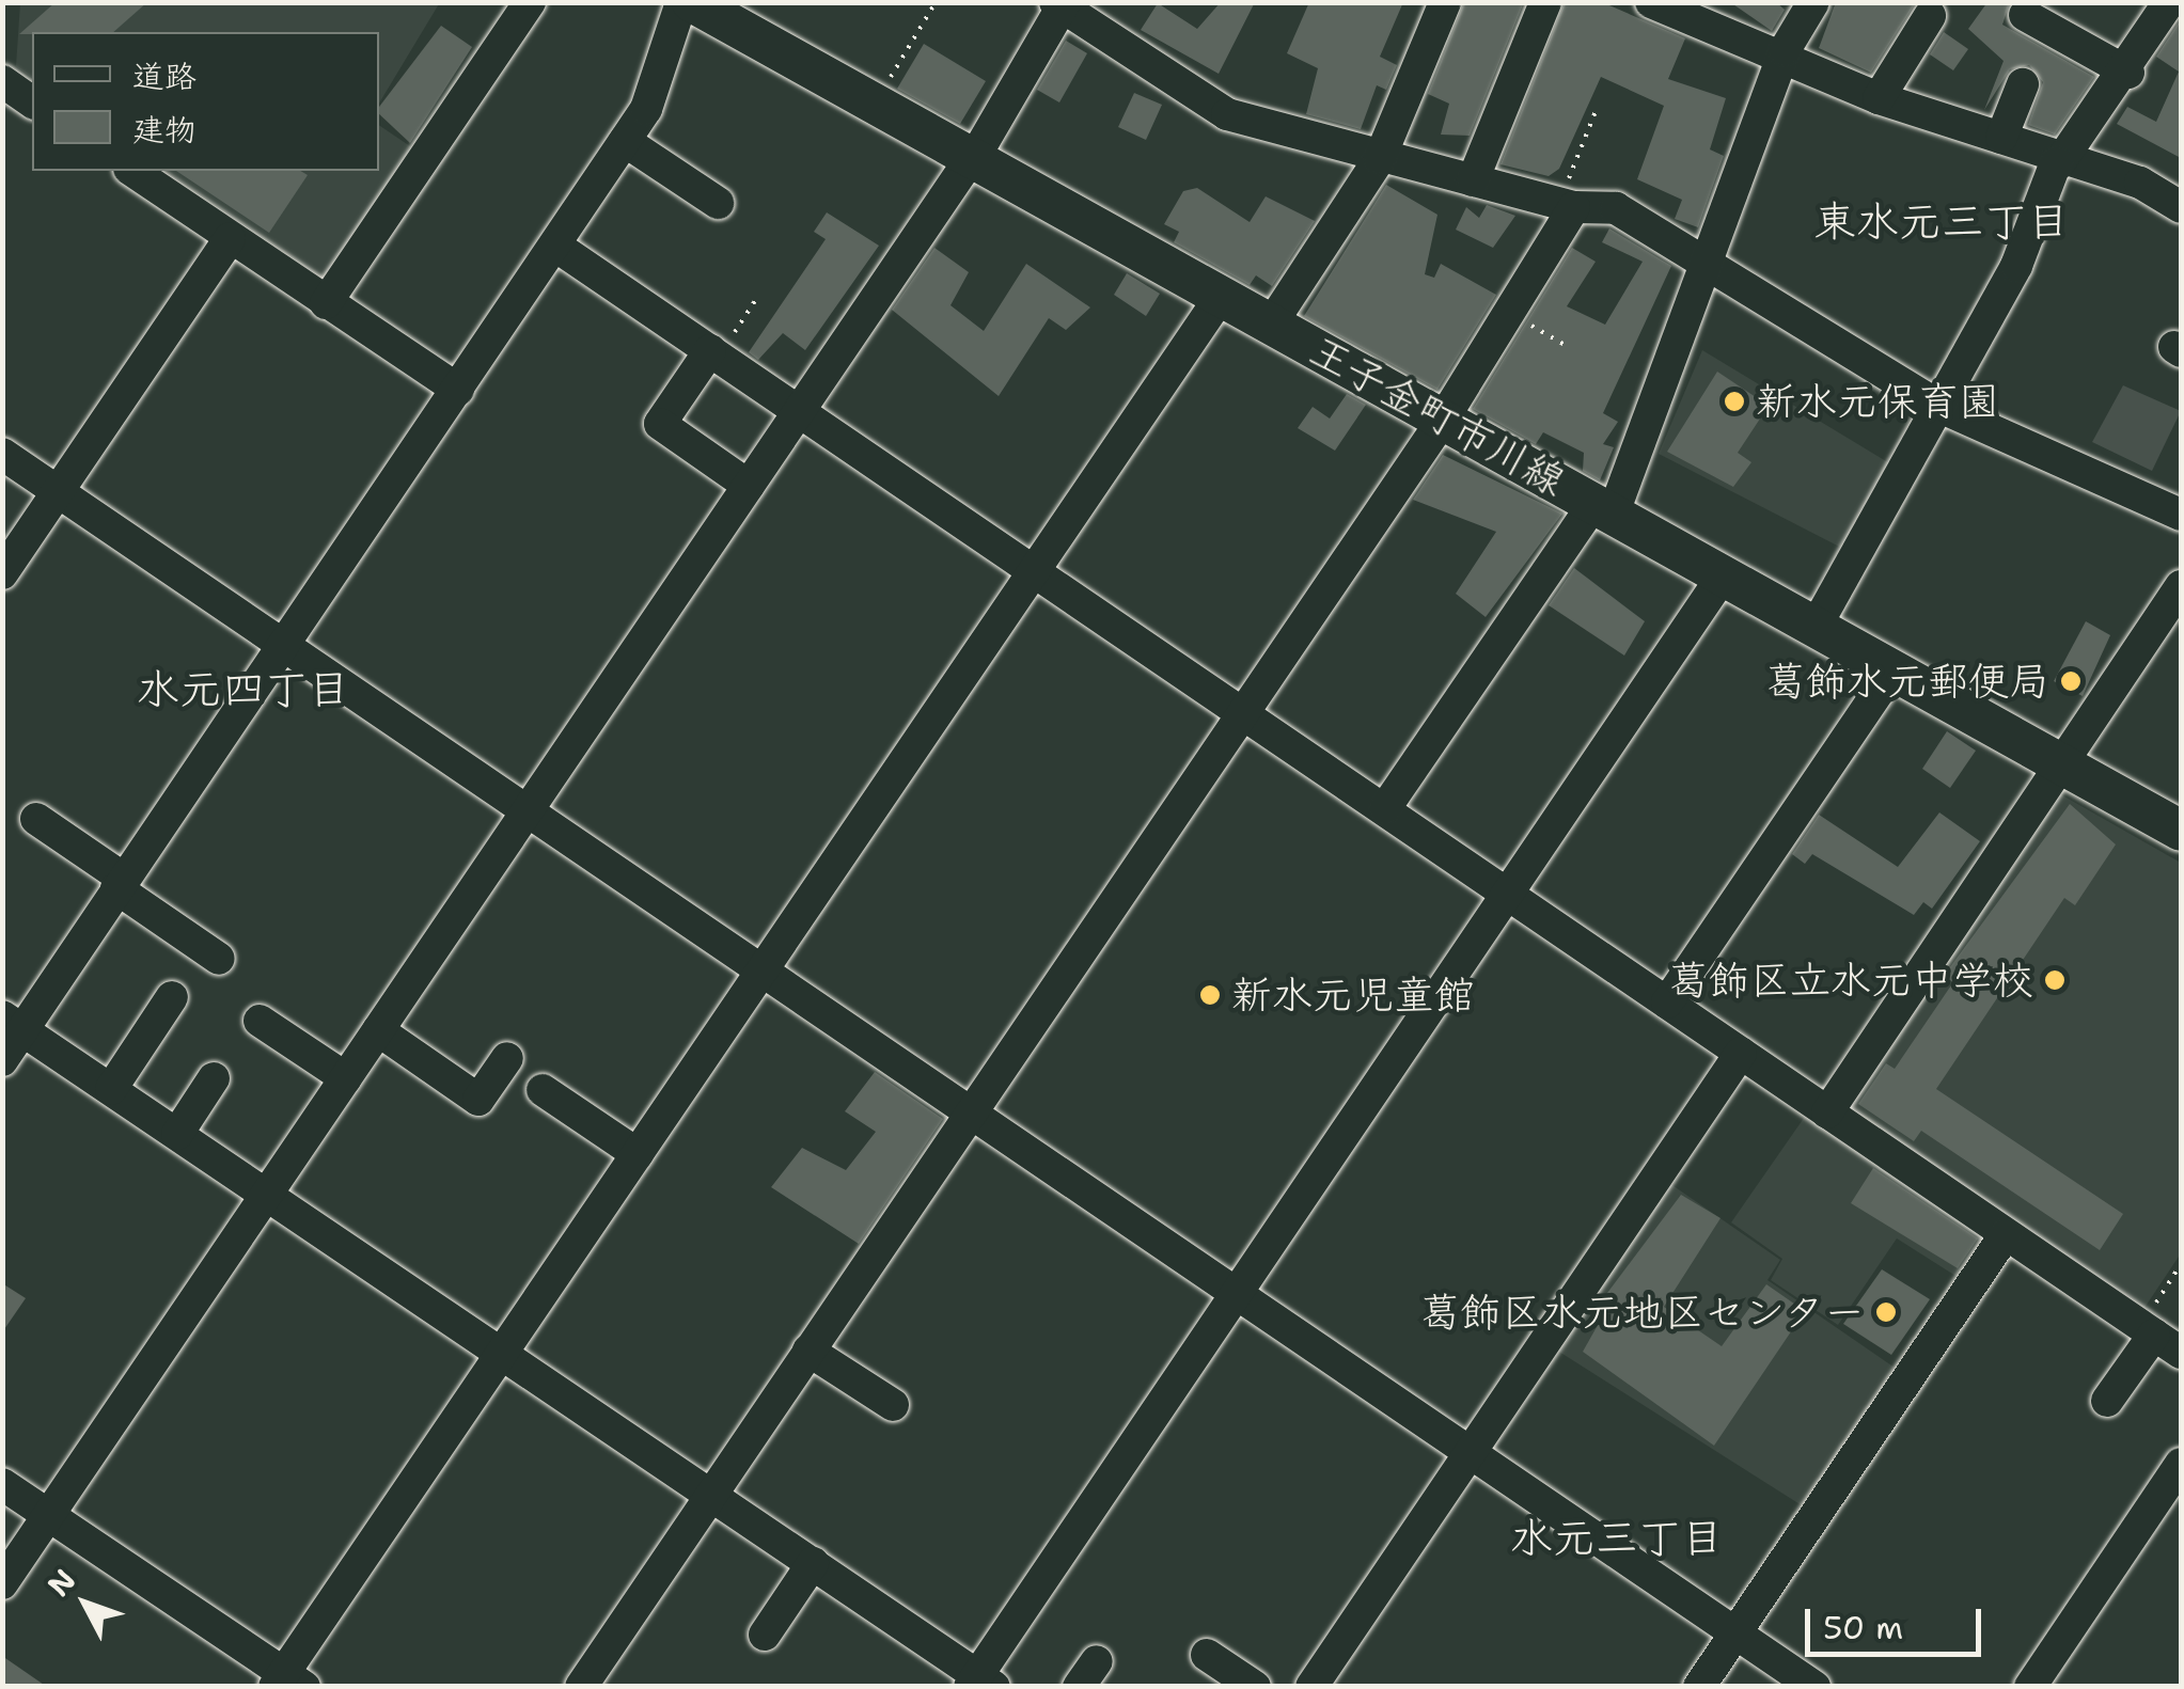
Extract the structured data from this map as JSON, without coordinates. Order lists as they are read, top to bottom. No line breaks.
{"streets":{"main road":["王子金町市川線"]},"districts":["東水元三丁目","水元四丁目","水元三丁目"],"places":["新水元保育園","葛飾水元郵便局","葛飾区立水元中学校","新水元児童館","葛飾区水元地区センター"],"legend":["道路","建物"],"scale_bar":"50 m","north":"top left"}
